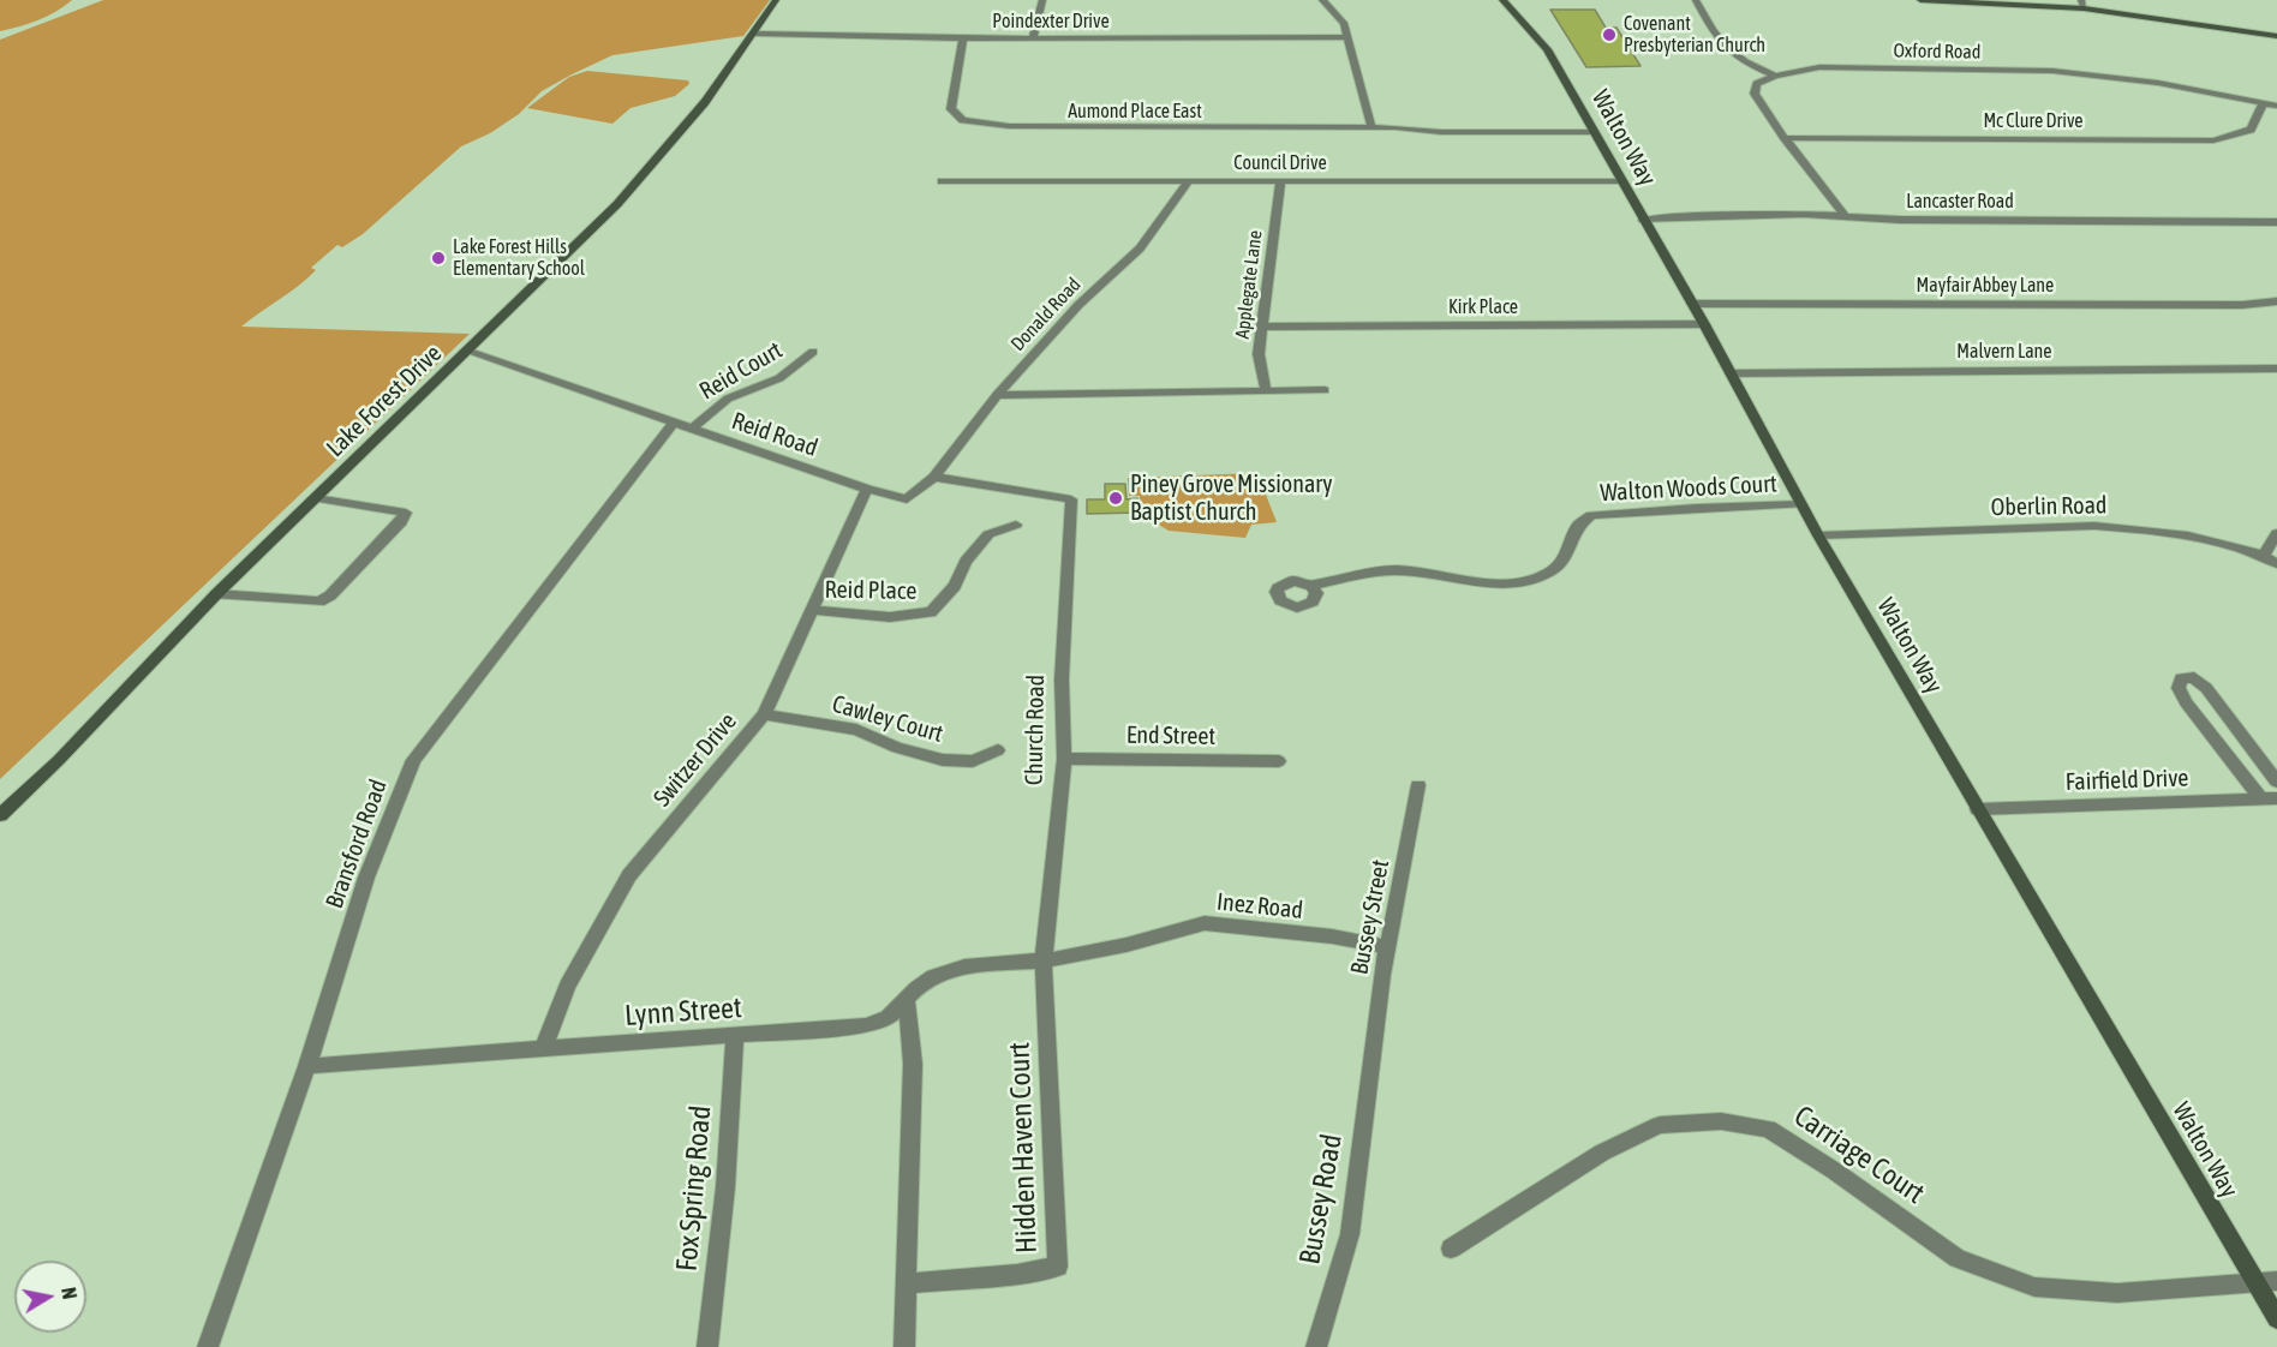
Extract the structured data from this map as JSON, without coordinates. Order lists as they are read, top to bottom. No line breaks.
{"streets":{"street":["Poindexter Drive","Oxford Road","Aumond Place East","Mc Clure Drive","Walton Way","Council Drive","Lancaster Road","Applegate Lane","Mayfair Abbey Lane","Kirk Place","Donald Road","Malvern Lane","Reid Court","Lake Forest Drive","Reid Road","Walton Woods Court","Oberlin Road","Reid Place","Cawley Court","Church Road","End Street","Switzer Drive","Fairfield Drive","Bransford Road","Inez Road","Bussey Street","Lynn Street","Hidden Haven Court","Carriage Court","Fox Spring Road","Bussey Road"]},"crossings":[["Poindexter Drive","Aumond Place East"],["Poindexter Drive","Lake Forest Drive"],["Oxford Road","Mc Clure Drive"],["Aumond Place East","Walton Way"],["Walton Way","Council Drive"],["Walton Way","Lancaster Road"],["Walton Way","Mayfair Abbey Lane"],["Walton Way","Kirk Place"],["Walton Way","Malvern Lane"],["Walton Way","Walton Woods Court"],["Walton Way","Oberlin Road"],["Walton Way","Fairfield Drive"],["Walton Way","Carriage Court"],["Council Drive","Applegate Lane"],["Council Drive","Donald Road"],["Applegate Lane","Kirk Place"],["Donald Road","Reid Road"],["Donald Road","Church Road"],["Reid Court","Reid Road"],["Lake Forest Drive","Reid Road"],["Reid Road","Church Road"],["Reid Road","Switzer Drive"],["Reid Road","Bransford Road"],["Reid Place","Switzer Drive"],["Cawley Court","Switzer Drive"],["Church Road","End Street"],["Church Road","Inez Road"],["Church Road","Lynn Street"],["Church Road","Hidden Haven Court"],["Switzer Drive","Lynn Street"],["Bransford Road","Lynn Street"],["Inez Road","Bussey Street"],["Inez Road","Lynn Street"],["Inez Road","Hidden Haven Court"],["Bussey Street","Bussey Road"],["Lynn Street","Hidden Haven Court"],["Lynn Street","Fox Spring Road"]],"places":["Covenant Presbyterian Church","Lake Forest Hills Elementary School","Piney Grove Missionary Baptist Church"],"north":"right"}
